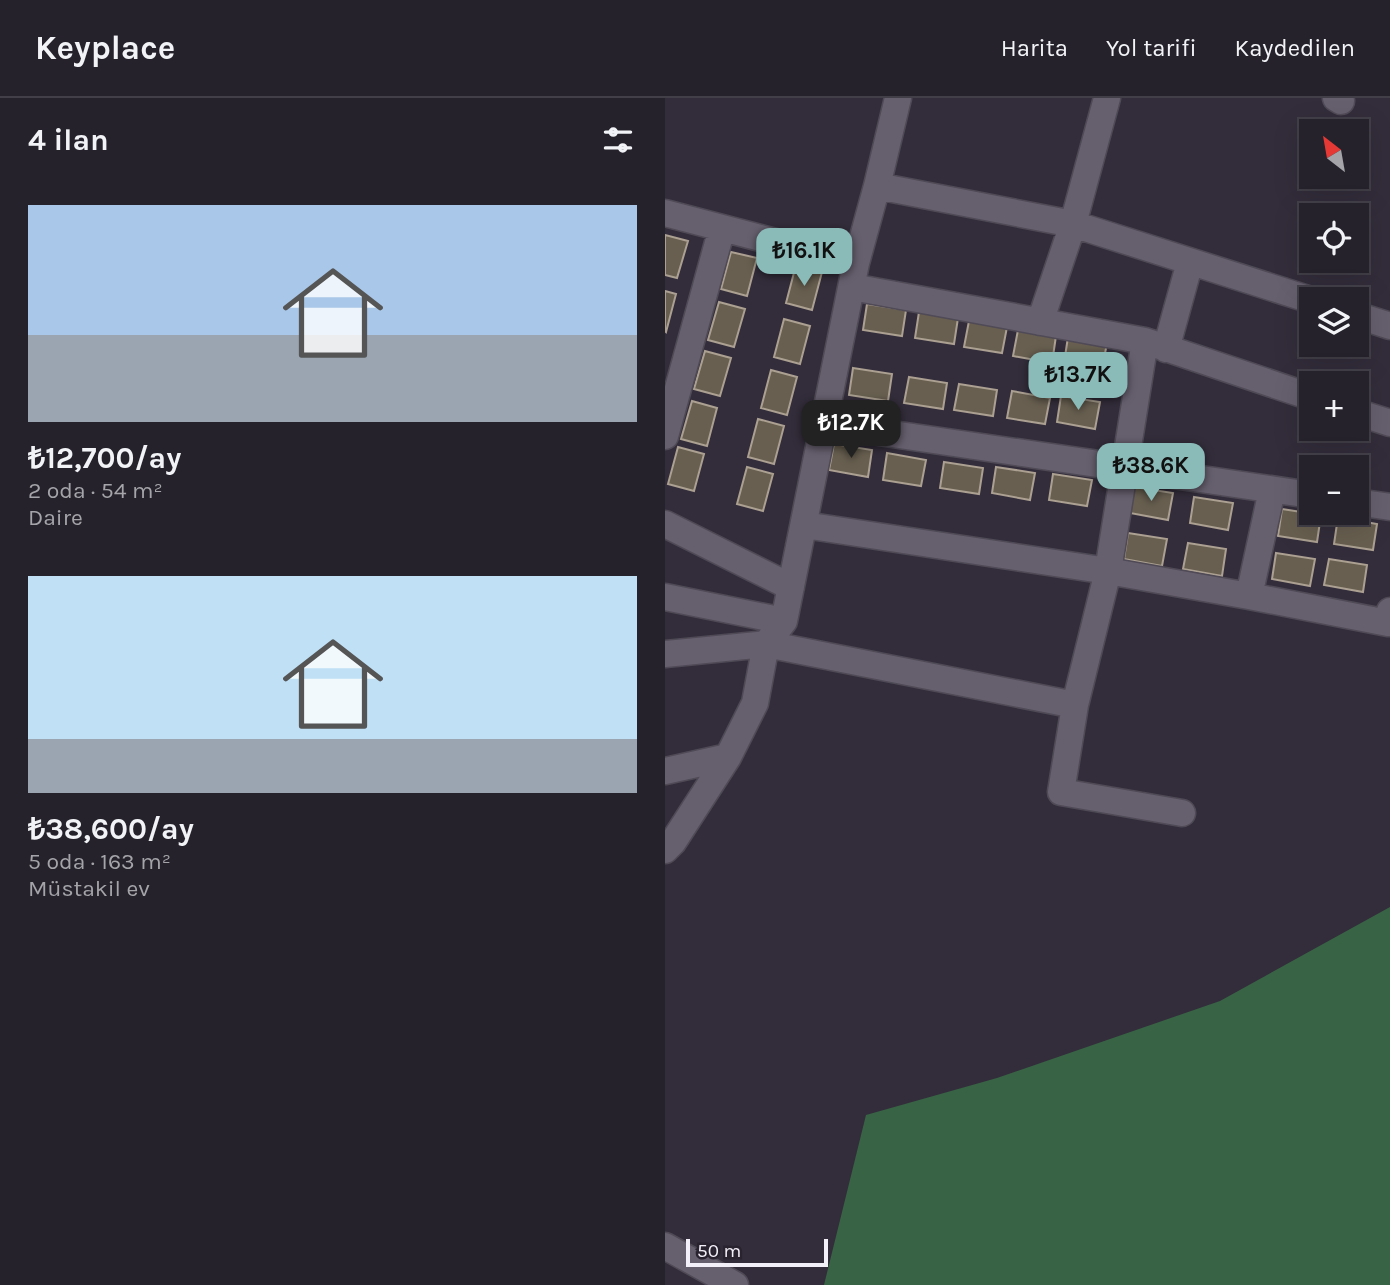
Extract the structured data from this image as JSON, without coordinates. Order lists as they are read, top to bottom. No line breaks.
{"scale_bar":"50 m","north":"top left","page":{"header":"Keyplace","nav":["Harita","Yol tarifi","Kaydedilen"],"heading":"4 ilan","map_buttons":["+","−"],"list":[{"name":"₺12,700/ay","note":"2 oda · 54 m² · Daire"},{"name":"₺38,600/ay","note":"5 oda · 163 m² · Müstakil ev"}],"price":["₺16.1K","₺13.7K","₺12.7K","₺38.6K"],"scale":"50 m"}}
